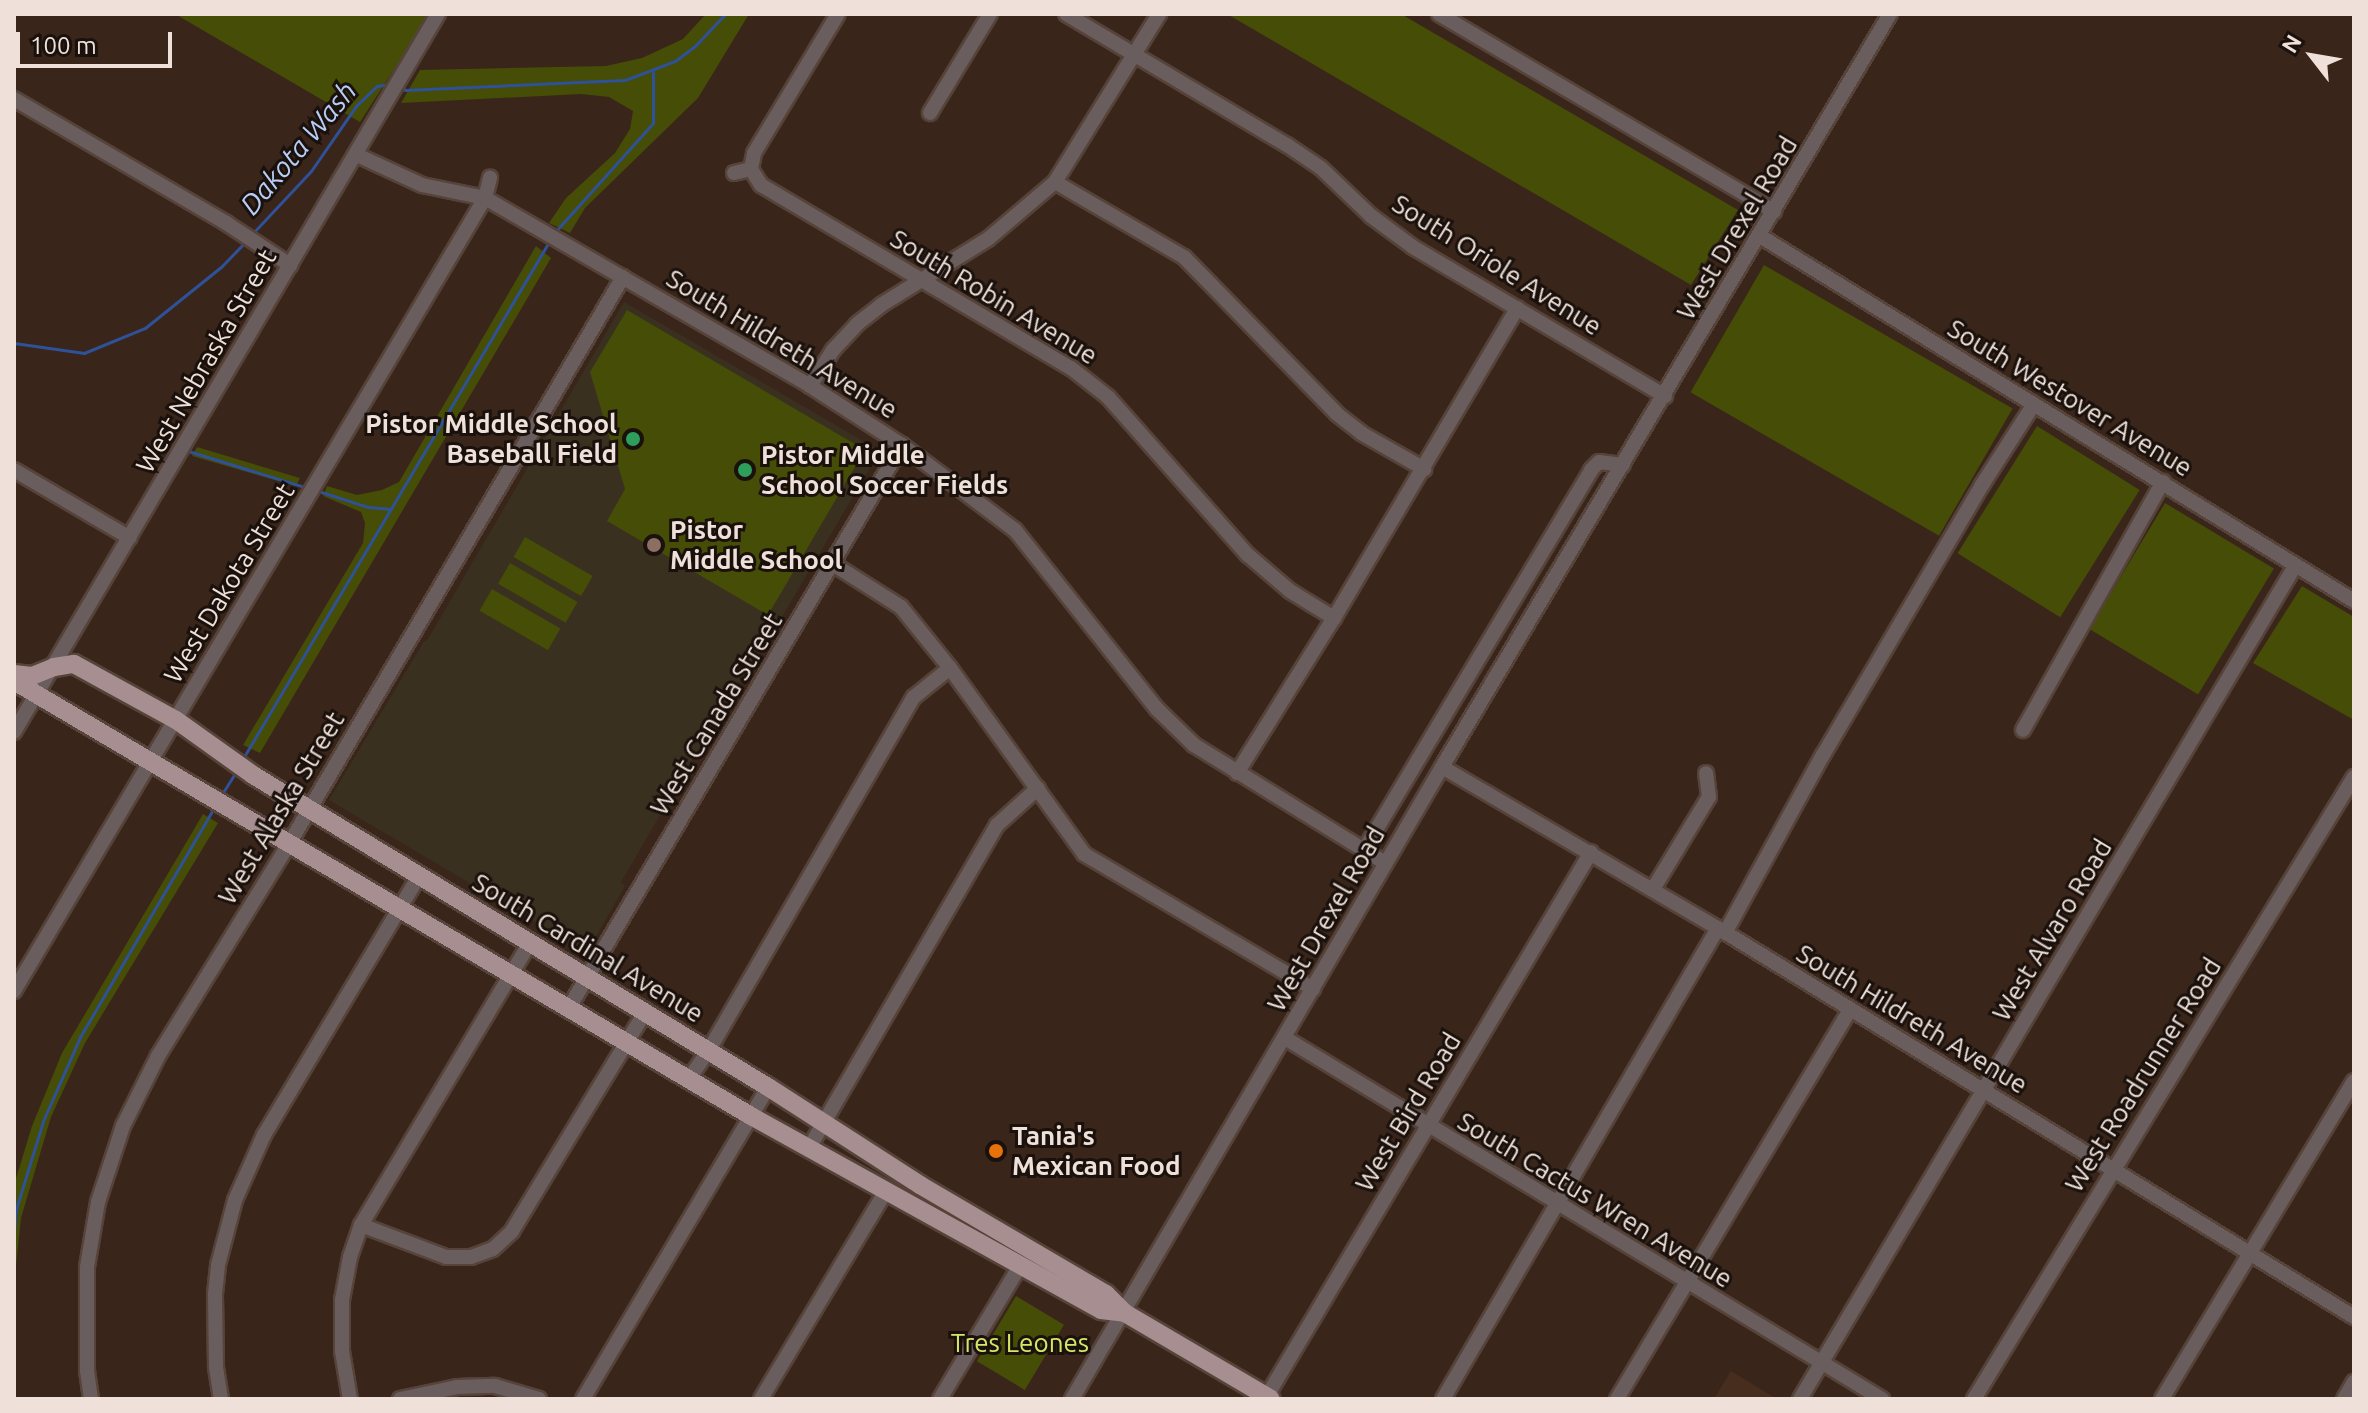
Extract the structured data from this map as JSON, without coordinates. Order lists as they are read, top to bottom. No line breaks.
{"streets":{"main road":["South Cardinal Avenue"],"street":["West Drexel Road","South Oriole Avenue","South Robin Avenue","South Hildreth Avenue","West Nebraska Street","South Westover Avenue","West Dakota Street","West Canada Street","West Alaska Street","West Alvaro Road","West Roadrunner Road","West Bird Road","South Cactus Wren Avenue"]},"crossings":[["West Drexel Road","South Oriole Avenue"],["West Drexel Road","South Hildreth Avenue"],["West Drexel Road","South Westover Avenue"],["West Drexel Road","South Cardinal Avenue"],["West Drexel Road","South Cactus Wren Avenue"],["South Hildreth Avenue","West Nebraska Street"],["South Hildreth Avenue","West Dakota Street"],["South Hildreth Avenue","West Canada Street"],["South Hildreth Avenue","West Alaska Street"],["South Hildreth Avenue","West Alvaro Road"],["South Hildreth Avenue","West Roadrunner Road"],["South Hildreth Avenue","West Bird Road"],["West Nebraska Street","South Cardinal Avenue"],["South Westover Avenue","West Alvaro Road"],["West Dakota Street","South Cardinal Avenue"],["West Canada Street","South Cardinal Avenue"],["West Alaska Street","South Cardinal Avenue"],["West Alvaro Road","South Cactus Wren Avenue"],["South Cardinal Avenue","West Bird Road"],["West Bird Road","South Cactus Wren Avenue"]],"water":["Dakota Wash"],"parks":["Tres Leones"],"places":["Pistor Middle School Baseball Field","Pistor Middle School Soccer Fields","Pistor Middle School","Tania's Mexican Food"],"scale_bar":"100 m","north":"top left"}
